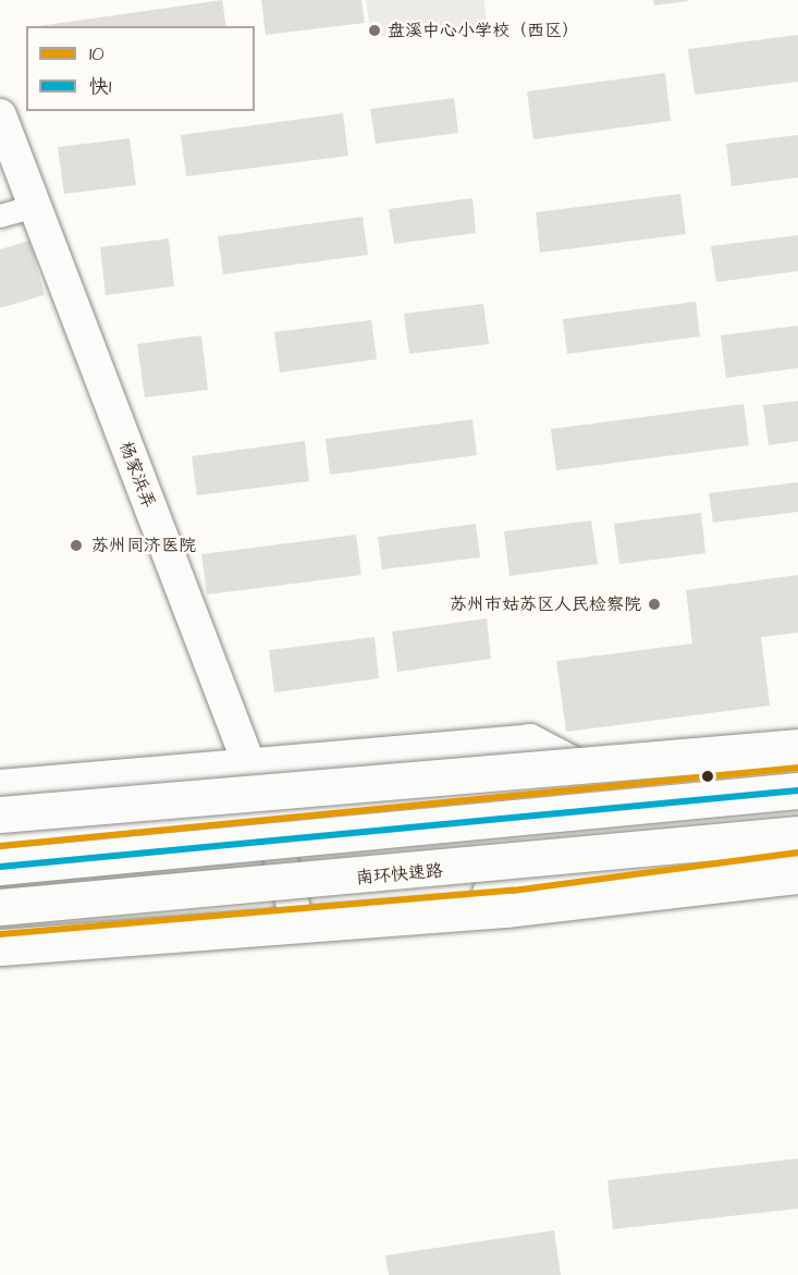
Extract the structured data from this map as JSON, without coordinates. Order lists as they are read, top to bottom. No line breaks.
{"streets":{"main road":["南环快速路"],"street":["杨家浜弄"]},"places":["盘溪中心小学校（西区）","苏州同济医院","苏州市姑苏区人民检察院"],"lines":["transit line 10","transit line 快1"],"legend":["10","快1"]}
